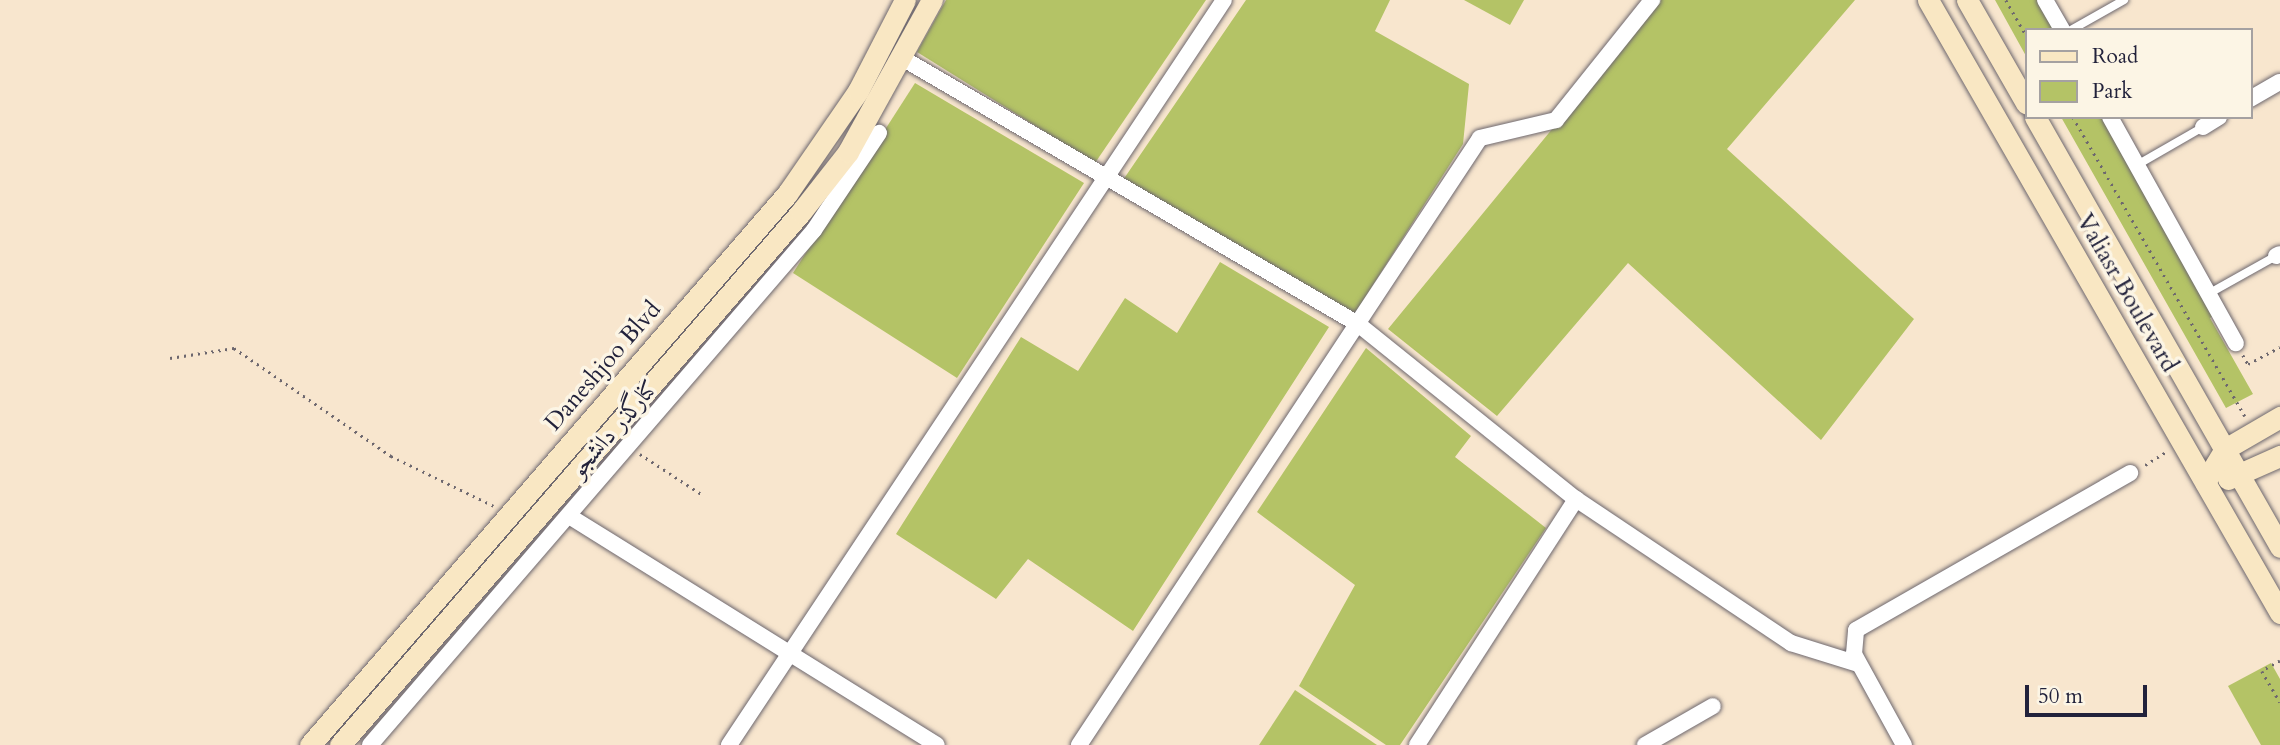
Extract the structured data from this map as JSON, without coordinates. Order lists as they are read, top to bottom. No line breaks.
{"streets":{"main road":["Valiasr Boulevard","Daneshjoo Blvd"],"street":["کنارگذر دانشجو"]},"legend":["Road","Park"],"scale_bar":"50 m"}
